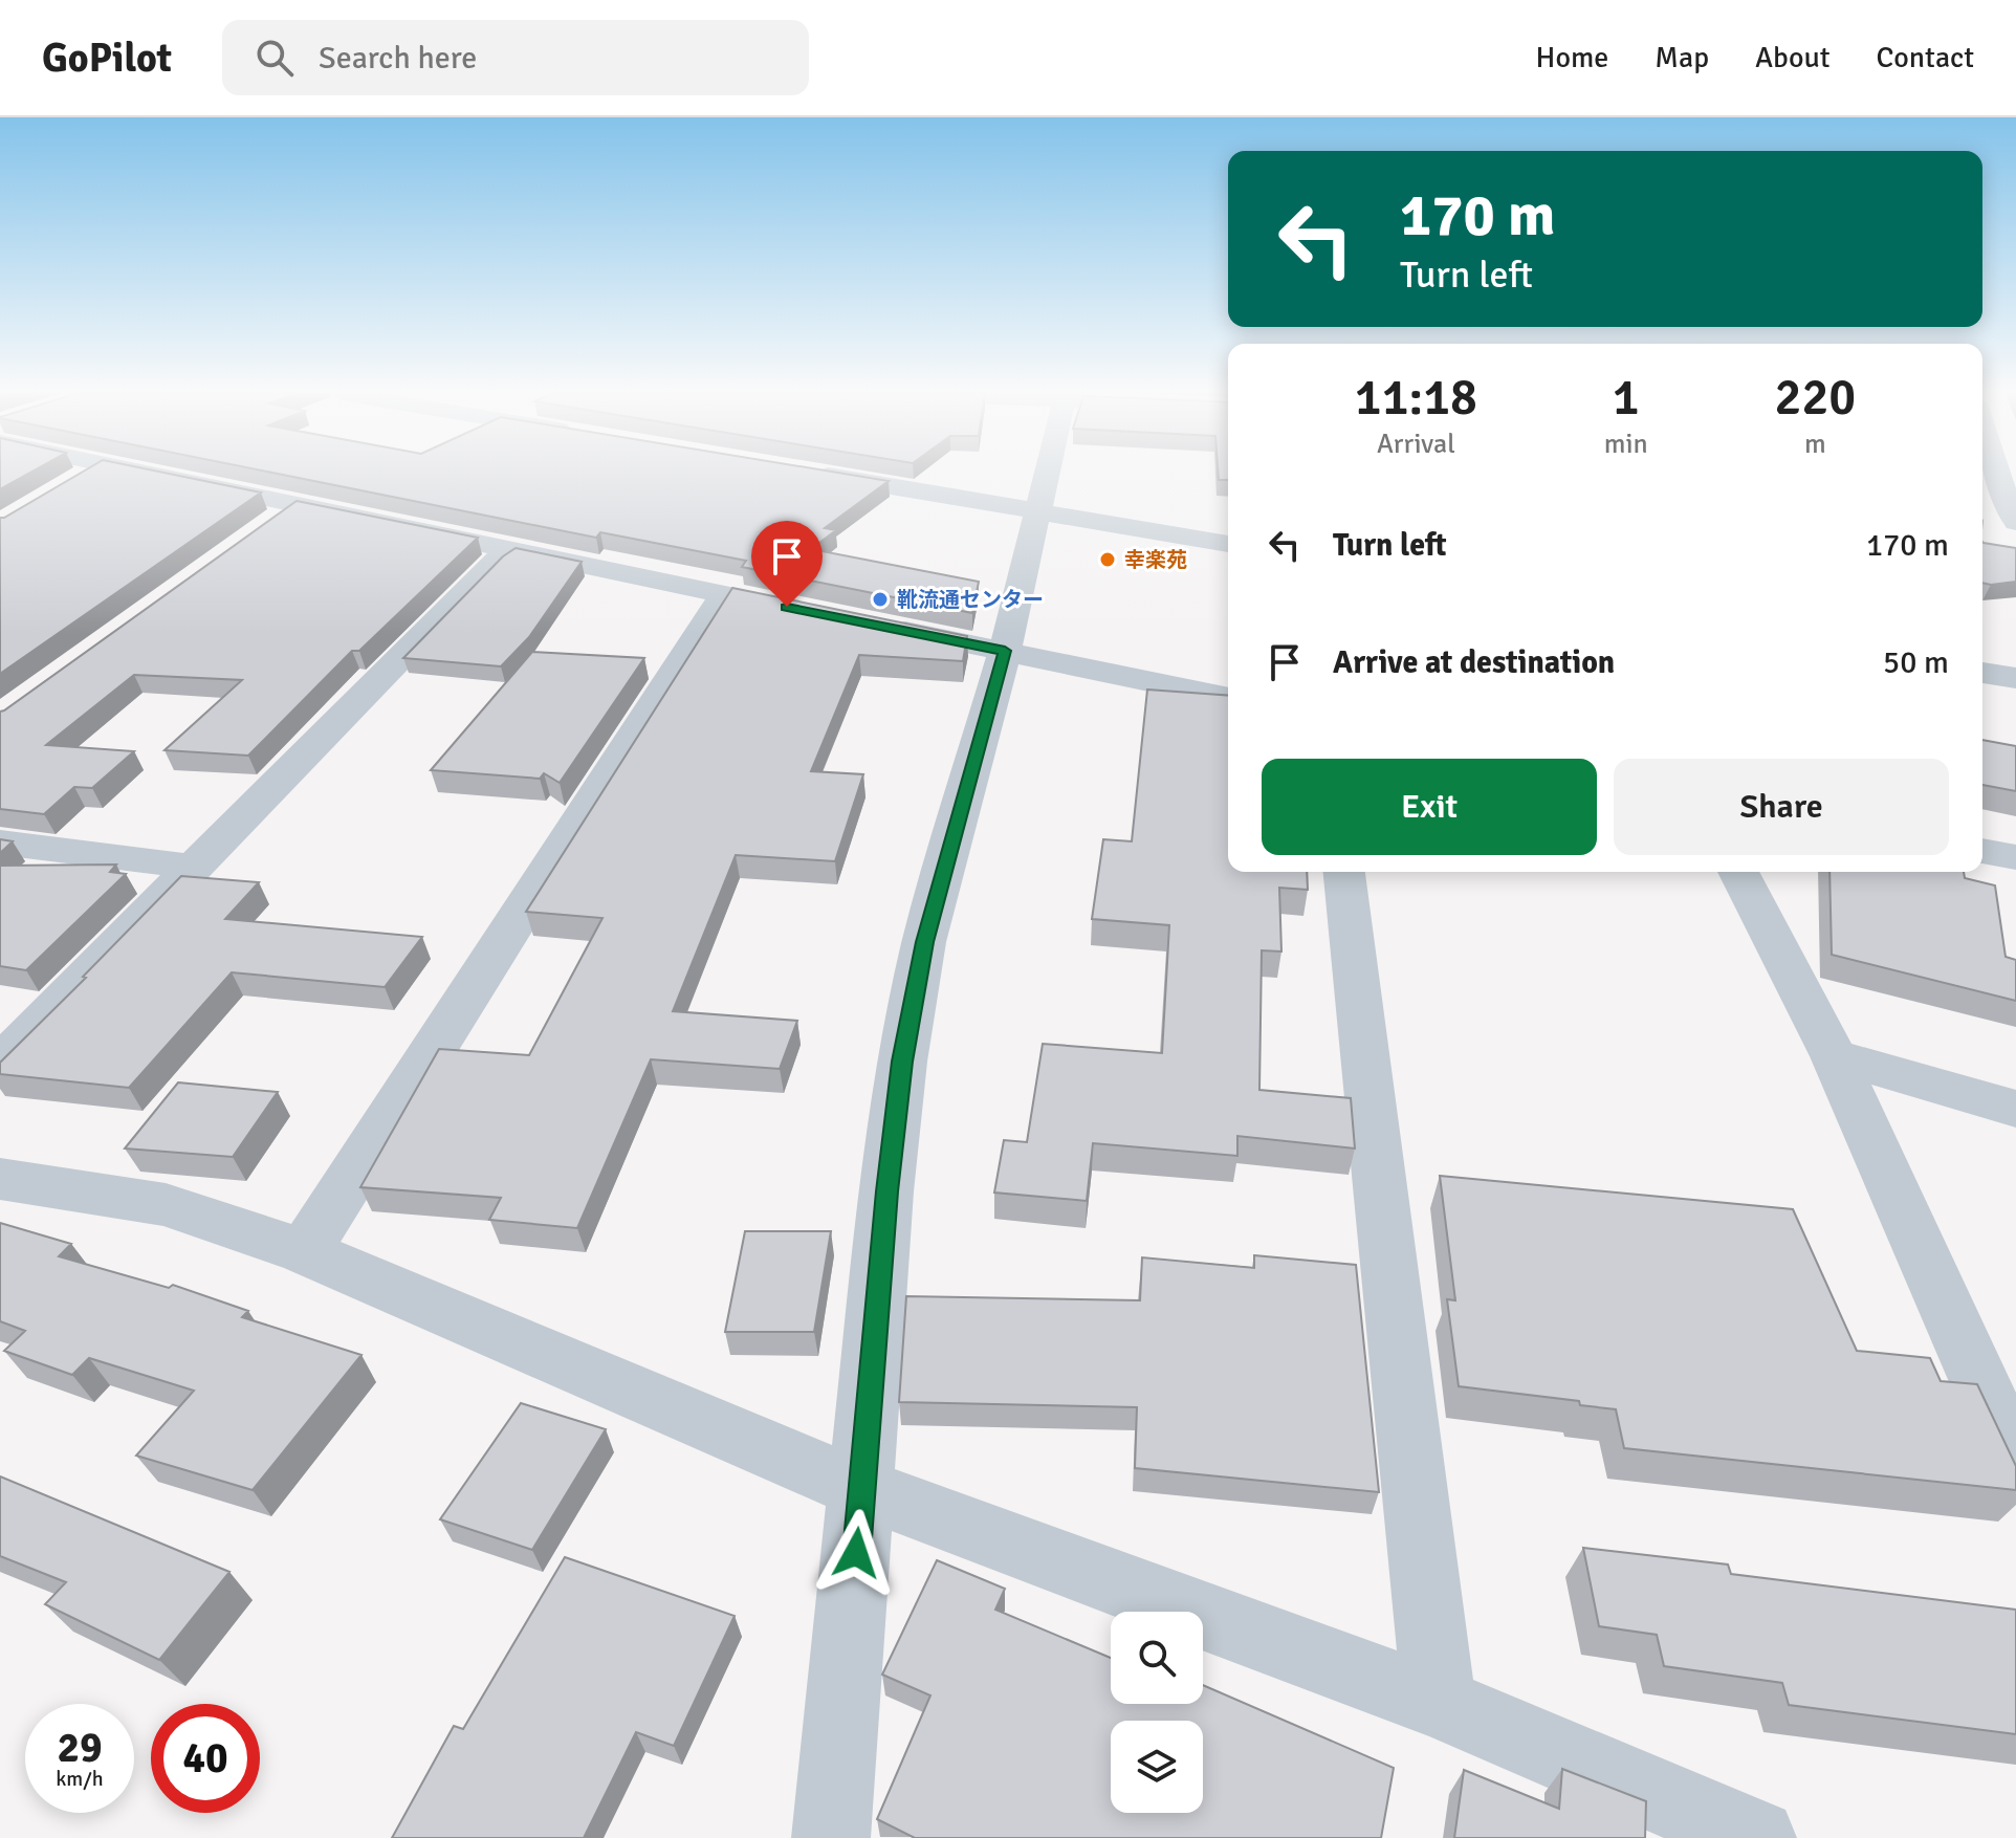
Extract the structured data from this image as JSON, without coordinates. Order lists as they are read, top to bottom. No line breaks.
{"places":["幸楽苑","靴流通センター"],"page":{"header":"GoPilot","search":"Search here","nav":["Home","Map","About","Contact"],"turn":["170 m","Turn left"],"eta":["11:18","Arrival","1","min","220","m"],"list":[{"name":"Turn left","value":"170 m"},{"name":"Arrive at destination","value":"50 m"}],"buttons":["Exit","Share"],"speed":"29 km/h","limit":"40"}}
